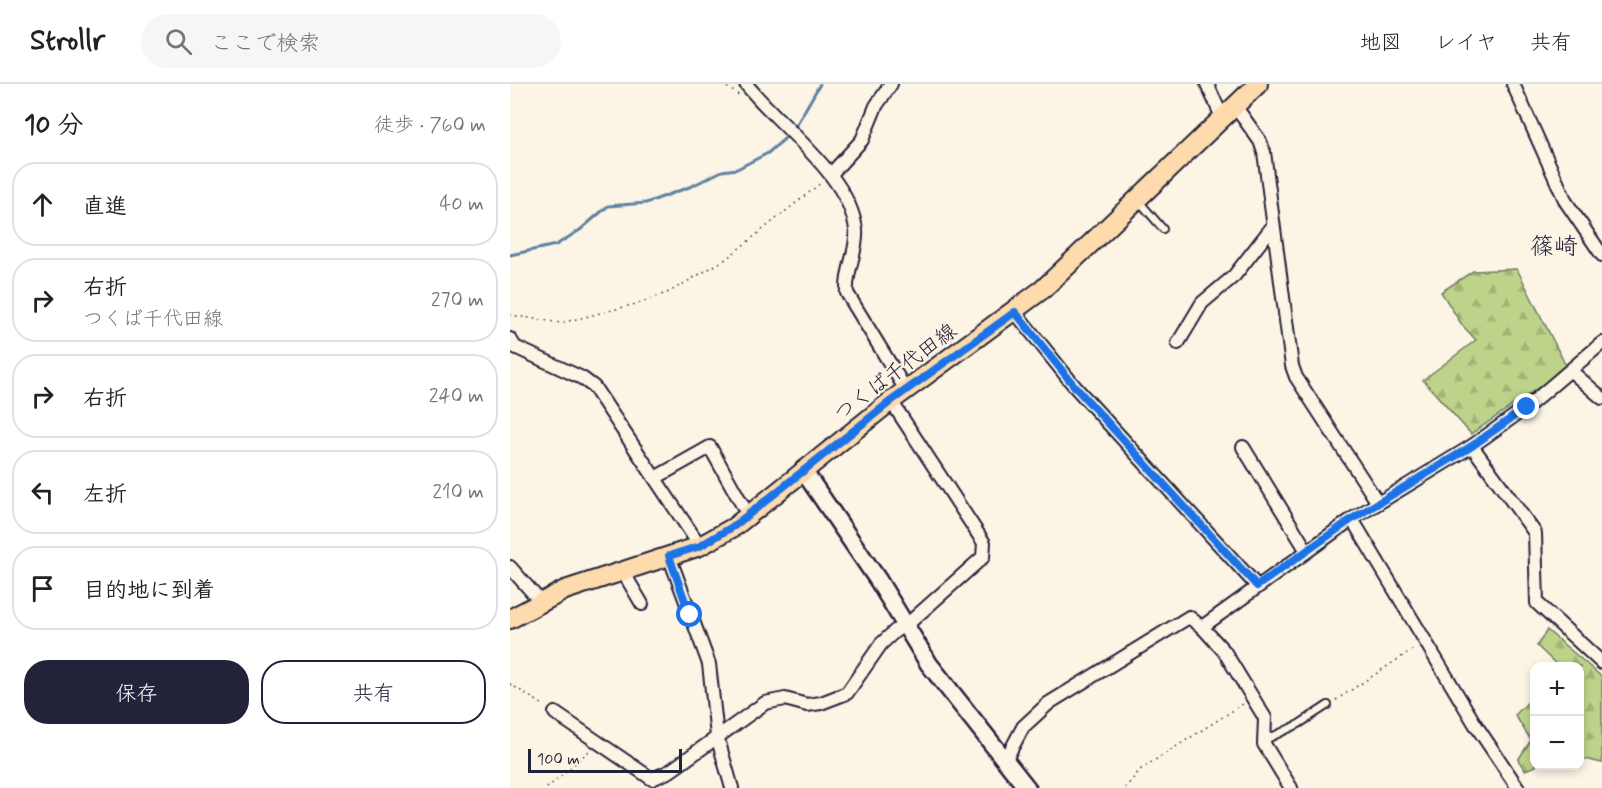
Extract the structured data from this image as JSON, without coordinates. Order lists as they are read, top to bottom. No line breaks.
{"streets":{"main road":["つくば千代田線"]},"districts":["篠崎"],"scale_bar":"100 m","page":{"header":"Strollr","search":"ここで検索","nav":["地図","レイヤ","共有"],"heading":["10 分","徒歩 · 760 m"],"list":[["直進","40 m"],["右折","つくば千代田線","270 m"],["右折","240 m"],["左折","210 m"],"目的地に到着"],"buttons":["保存","共有"],"map_buttons":["+","−"],"scale":"100 m"}}
